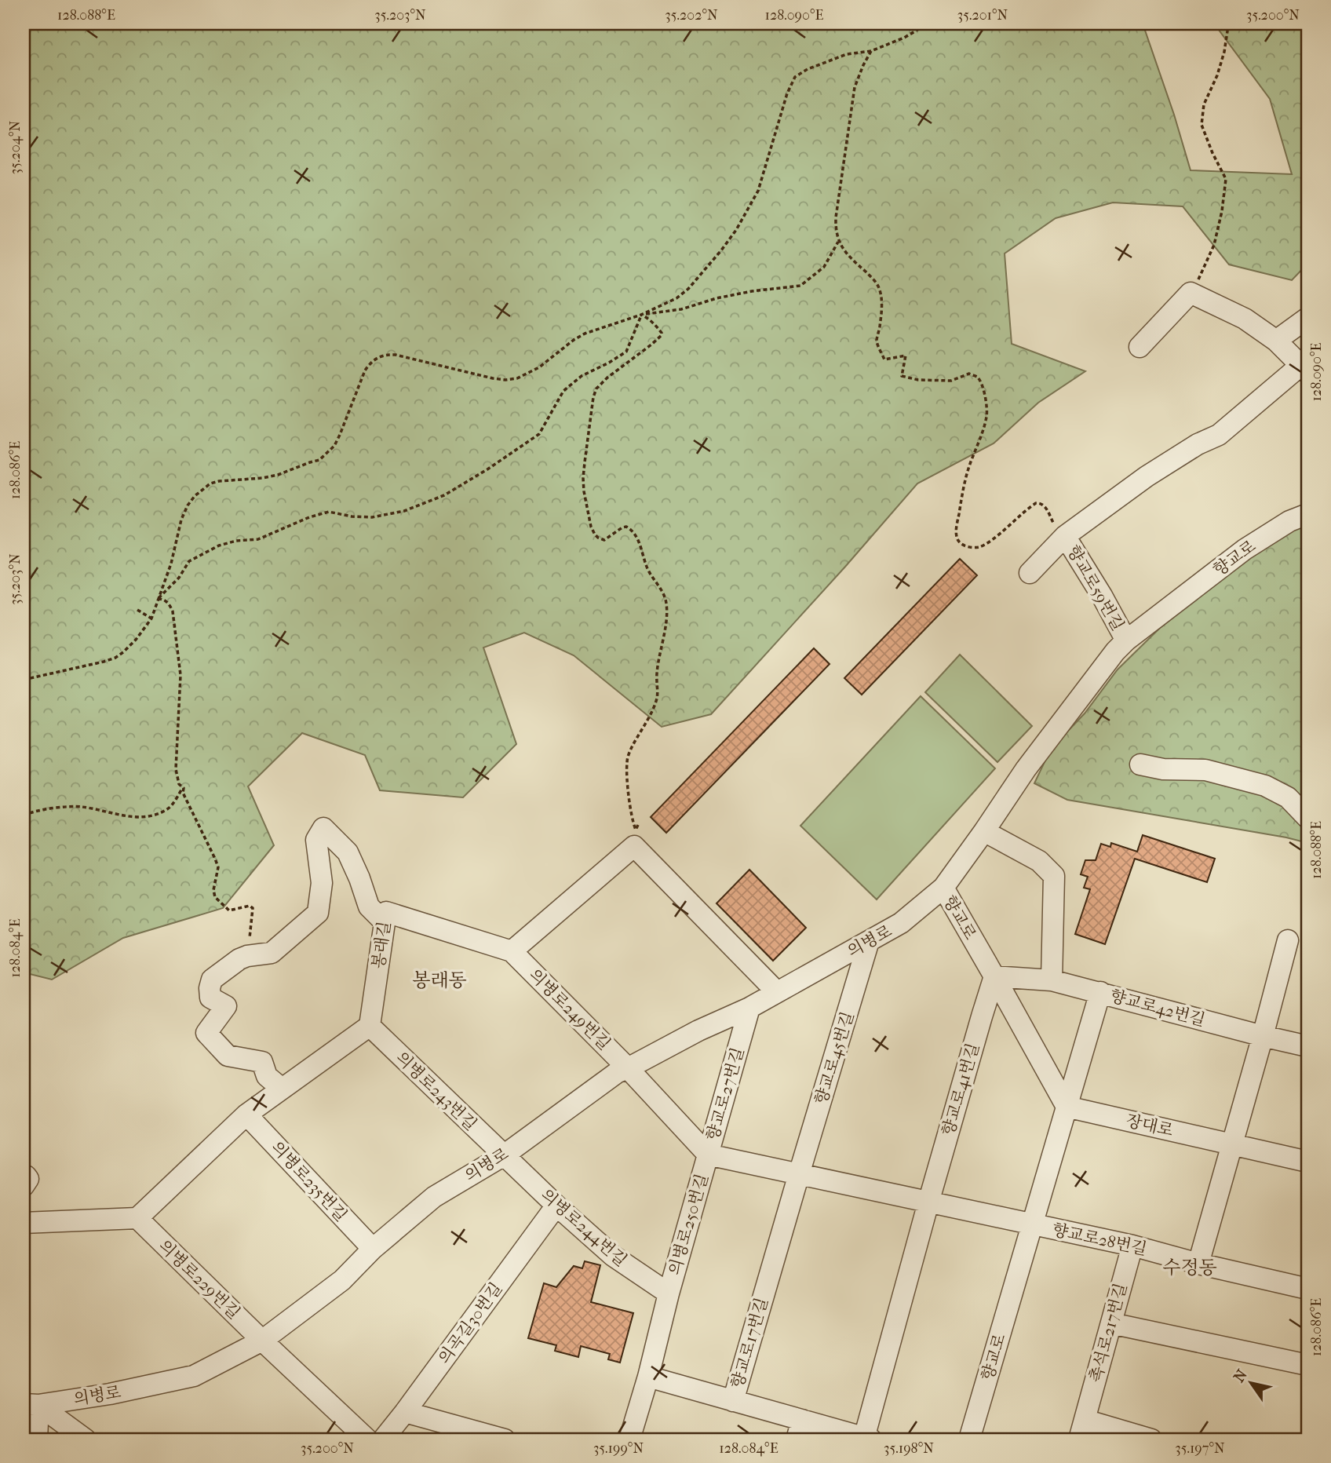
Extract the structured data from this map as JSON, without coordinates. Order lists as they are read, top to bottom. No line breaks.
{"streets":{"street":["향교로","향교로59번길","의병로","봉래길","향교로42번길","의병로249번길","향교로45번길","향교로41번길","의병로243번길","향교로27번길","장대로","의병로235번길","의병로250번길","의병로244번길","향교로28번길","의병로229번길","의곡길30번길","촉석로217번길","향교로17번길"]},"crossings":[["향교로","향교로59번길"],["향교로","의병로"],["향교로","향교로42번길"],["향교로","향교로41번길"],["향교로","향교로27번길"],["향교로","장대로"],["향교로","향교로28번길"],["의병로","의병로249번길"],["의병로","향교로45번길"],["의병로","의병로243번길"],["의병로","향교로27번길"],["의병로","의병로235번길"],["의병로","의병로250번길"],["의병로","의병로244번길"],["의병로","의병로229번길"],["봉래길","의병로249번길"],["봉래길","의병로243번길"],["향교로42번길","향교로41번길"],["의병로249번길","의병로250번길"],["향교로45번길","향교로27번길"],["향교로45번길","향교로17번길"],["향교로41번길","향교로27번길"],["향교로41번길","향교로17번길"],["의병로243번길","의병로244번길"],["향교로27번길","의병로250번길"],["향교로27번길","향교로28번길"],["향교로27번길","향교로17번길"],["의병로250번길","의병로244번길"],["의병로250번길","향교로17번길"],["의병로244번길","의곡길30번길"],["향교로28번길","촉석로217번길"]],"districts":["봉래동","수정동"],"north":"top left","coordinates":["128.088°E","35.203°N","35.202°N","128.090°E","35.201°N","35.200°N","35.204°N","128.086°E","128.084°E","35.199°N","35.198°N","35.197°N"]}
